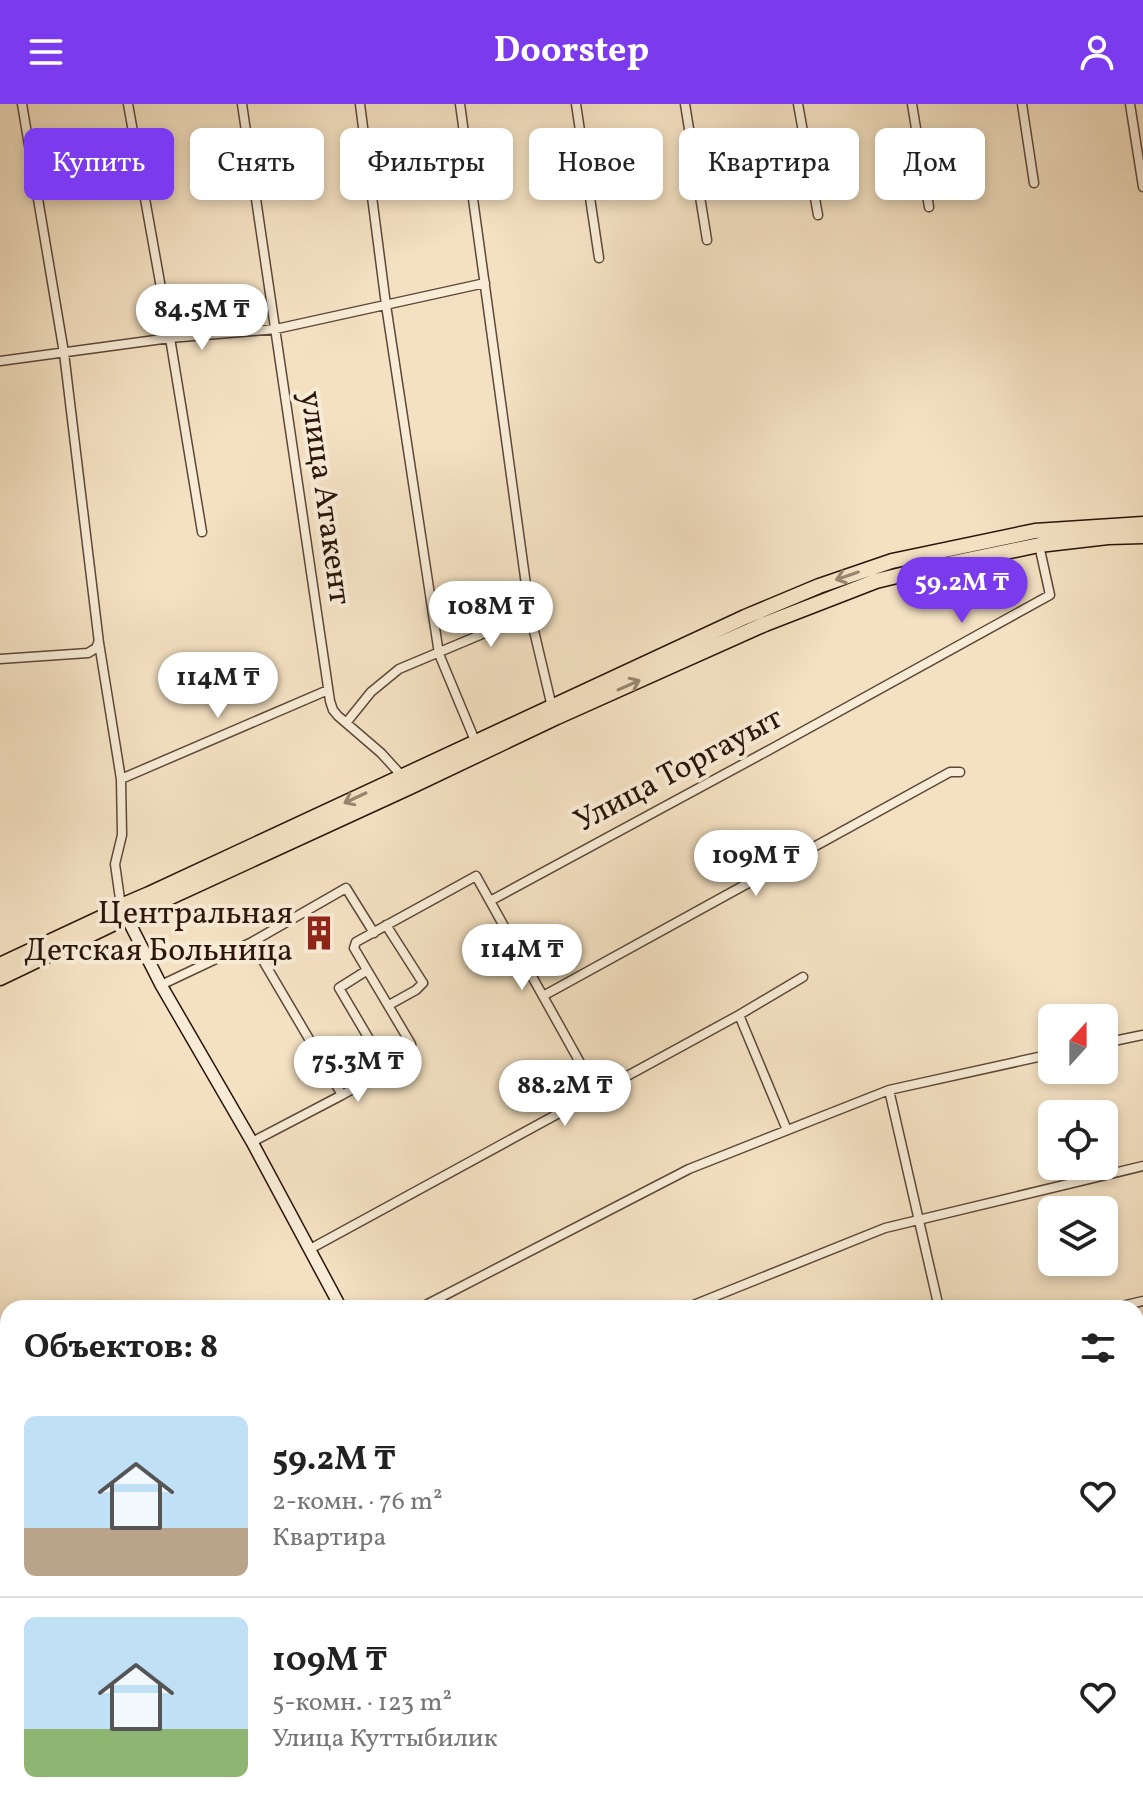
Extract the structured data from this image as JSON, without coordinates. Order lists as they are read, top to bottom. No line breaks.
{"streets":{"street":["улица Атакент","Улица Торгауыт"]},"places":{"building":["Центральная Детская Больница"]},"north":"top","page":{"header":"Doorstep","chip":["Купить","Снять","Фильтры","Новое","Квартира","Дом"],"price":["84.5M ₸","59.2M ₸","108M ₸","114M ₸","109M ₸","114M ₸","75.3M ₸","88.2M ₸"],"heading":"Объектов: 8","list":[{"name":"59.2M ₸","note":"2-комн. · 76 m² · Квартира"},{"name":"109M ₸","note":"5-комн. · 123 m² · Улица Куттыбилик"}]}}
